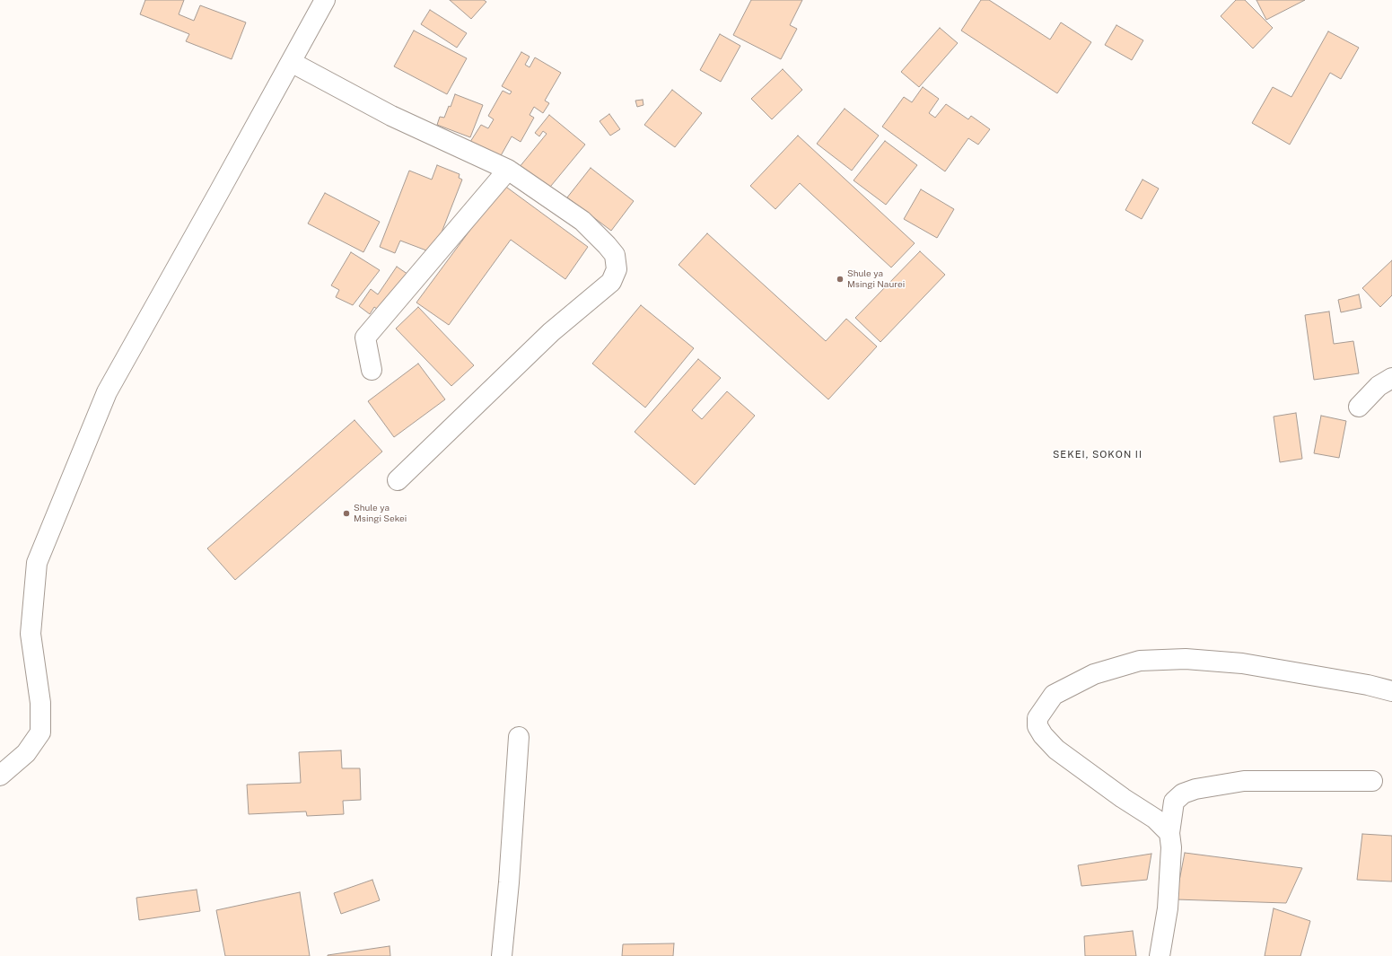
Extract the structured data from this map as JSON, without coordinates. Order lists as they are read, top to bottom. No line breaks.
{"districts":["SEKEI, SOKON II"],"places":["Shule ya Msingi Naurei","Shule ya Msingi Sekei"]}
